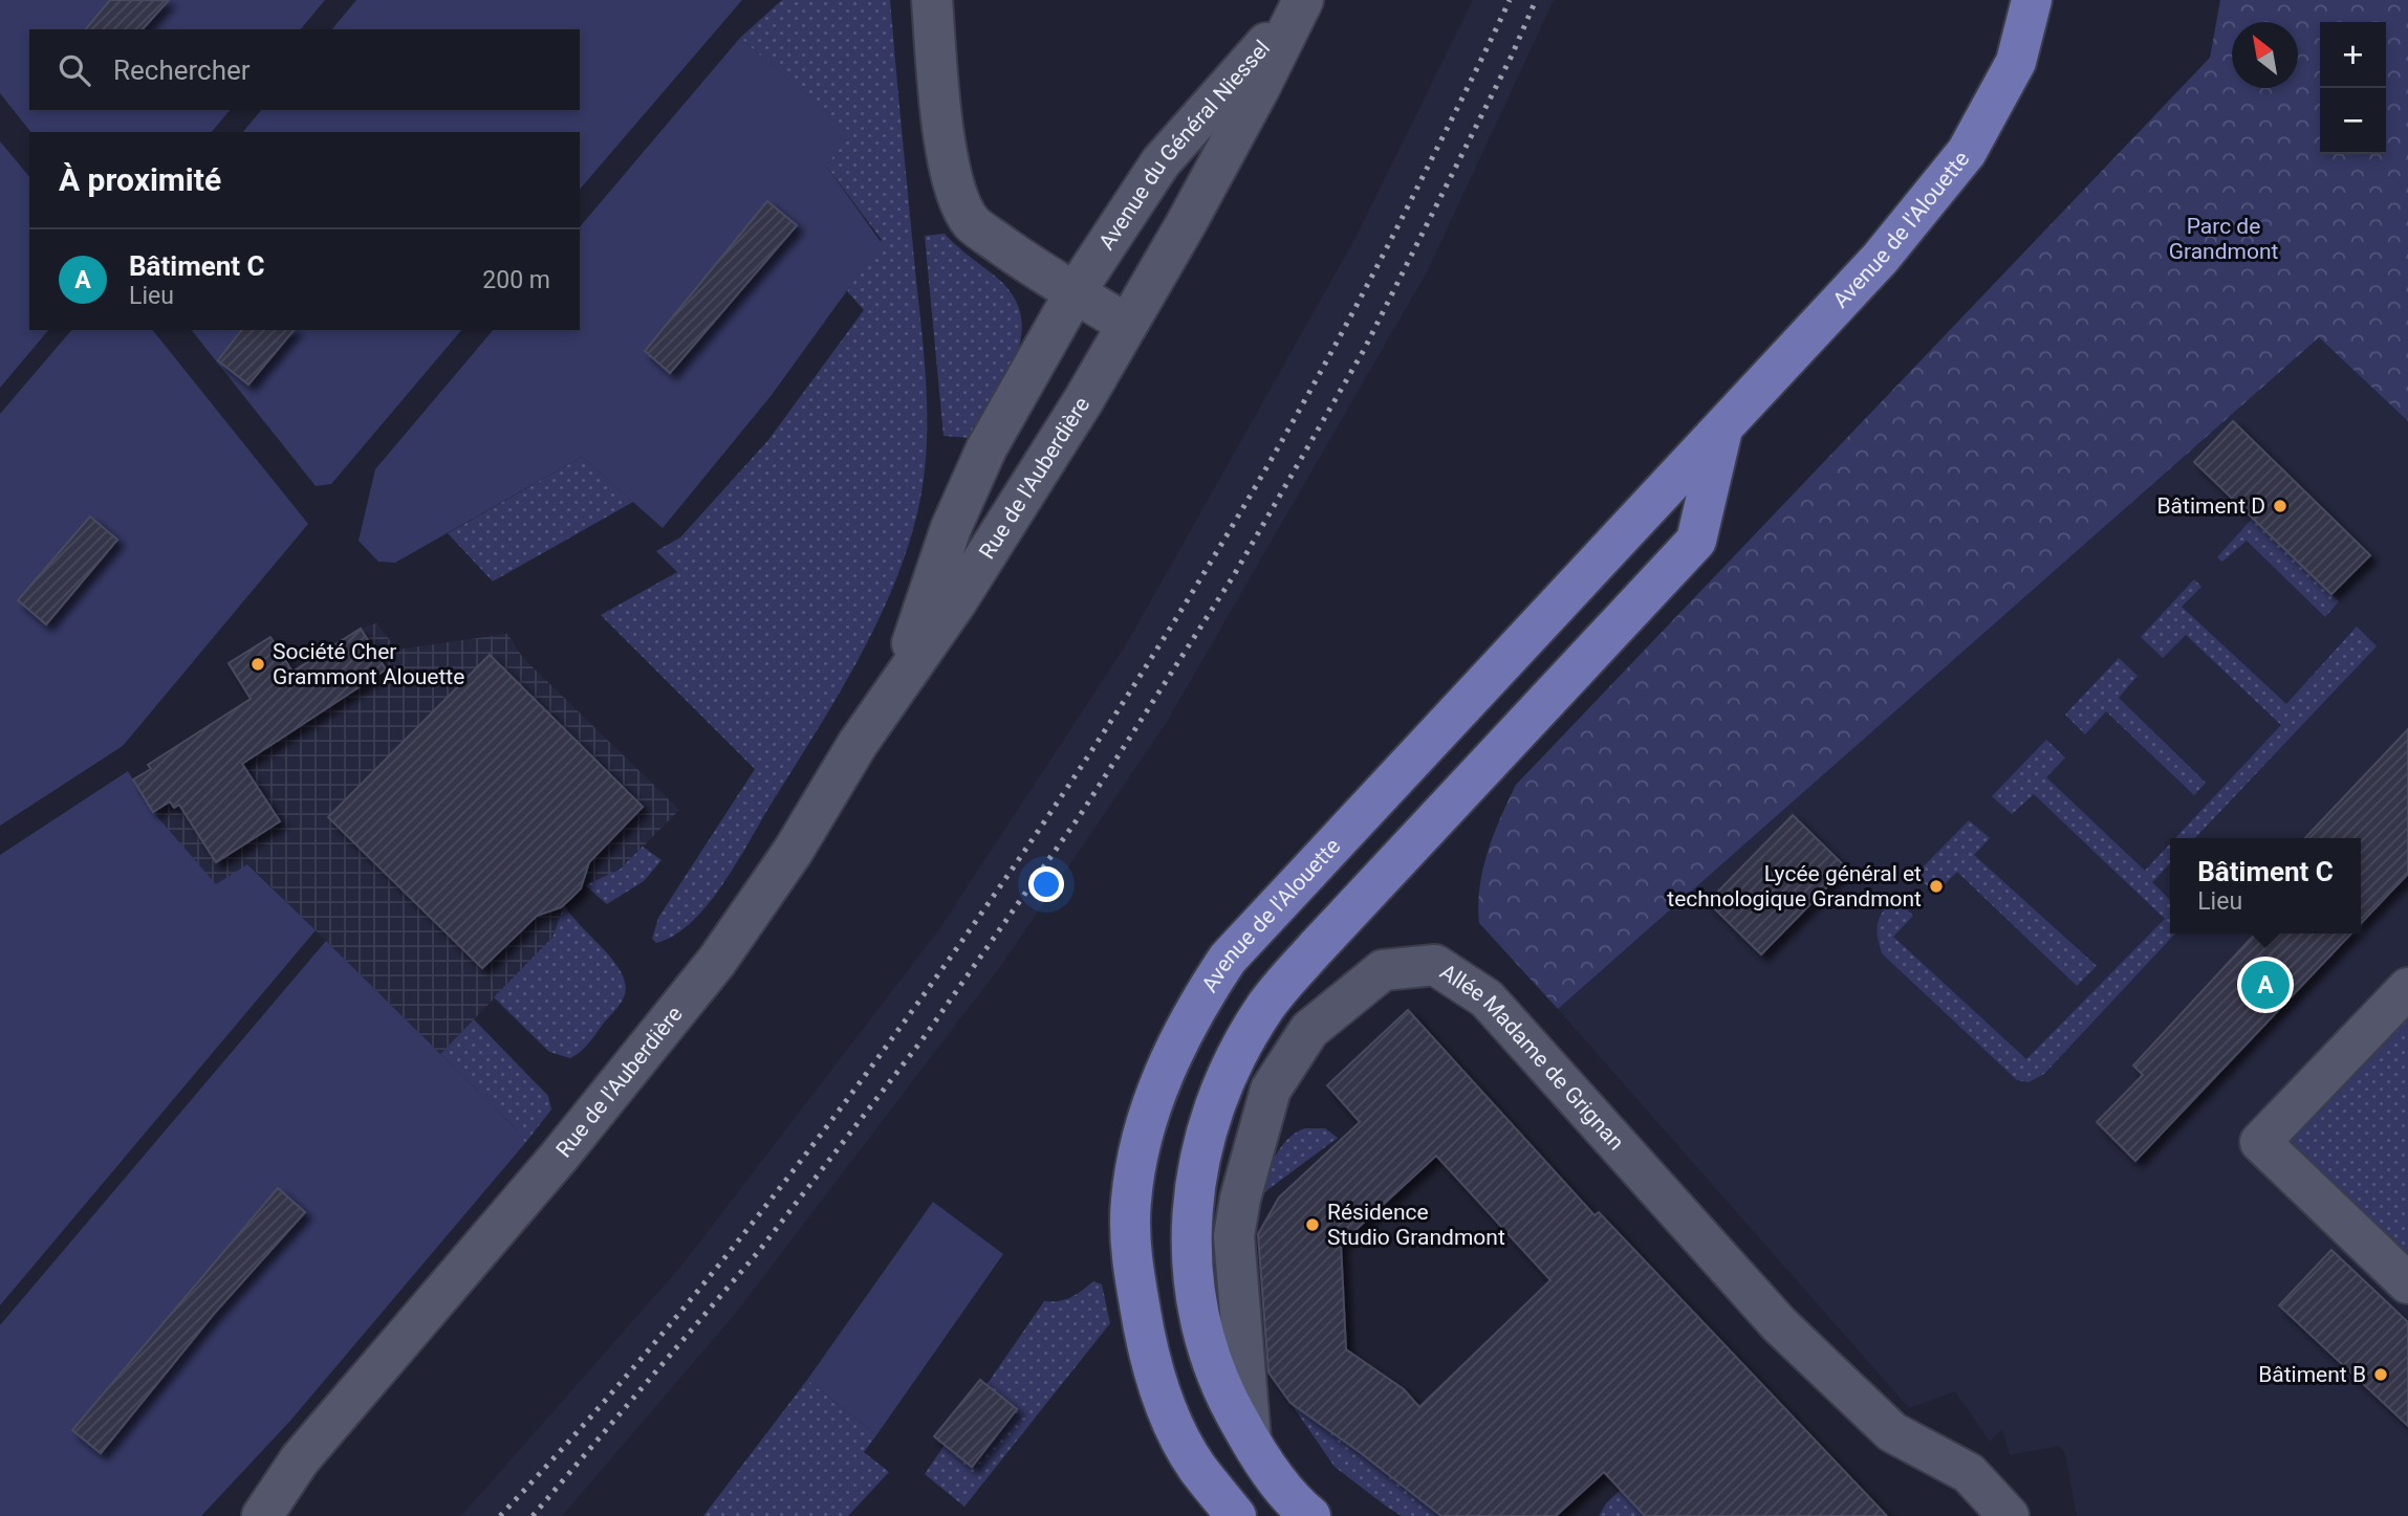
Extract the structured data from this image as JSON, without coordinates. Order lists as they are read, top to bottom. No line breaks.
{"streets":{"main road":["Avenue de l'Alouette"],"street":["Avenue du Général Niessel","Rue de l'Auberdière","Allée Madame de Grignan"]},"crossings":[["Avenue du Général Niessel","Rue de l'Auberdière"],["Avenue de l'Alouette","Allée Madame de Grignan"]],"parks":["Parc de Grandmont"],"places":["Bâtiment D","Société Cher Grammont Alouette","Lycée général et technologique Grandmont","Résidence Studio Grandmont","Bâtiment B"],"north":"top left","page":{"map_buttons":["+","−"],"search":"Rechercher","heading":"À proximité","list":[{"mark":"A","name":"Bâtiment C","note":"Lieu","value":"200 m"}],"popup":["Bâtiment C","Lieu"],"pins":"A"}}
